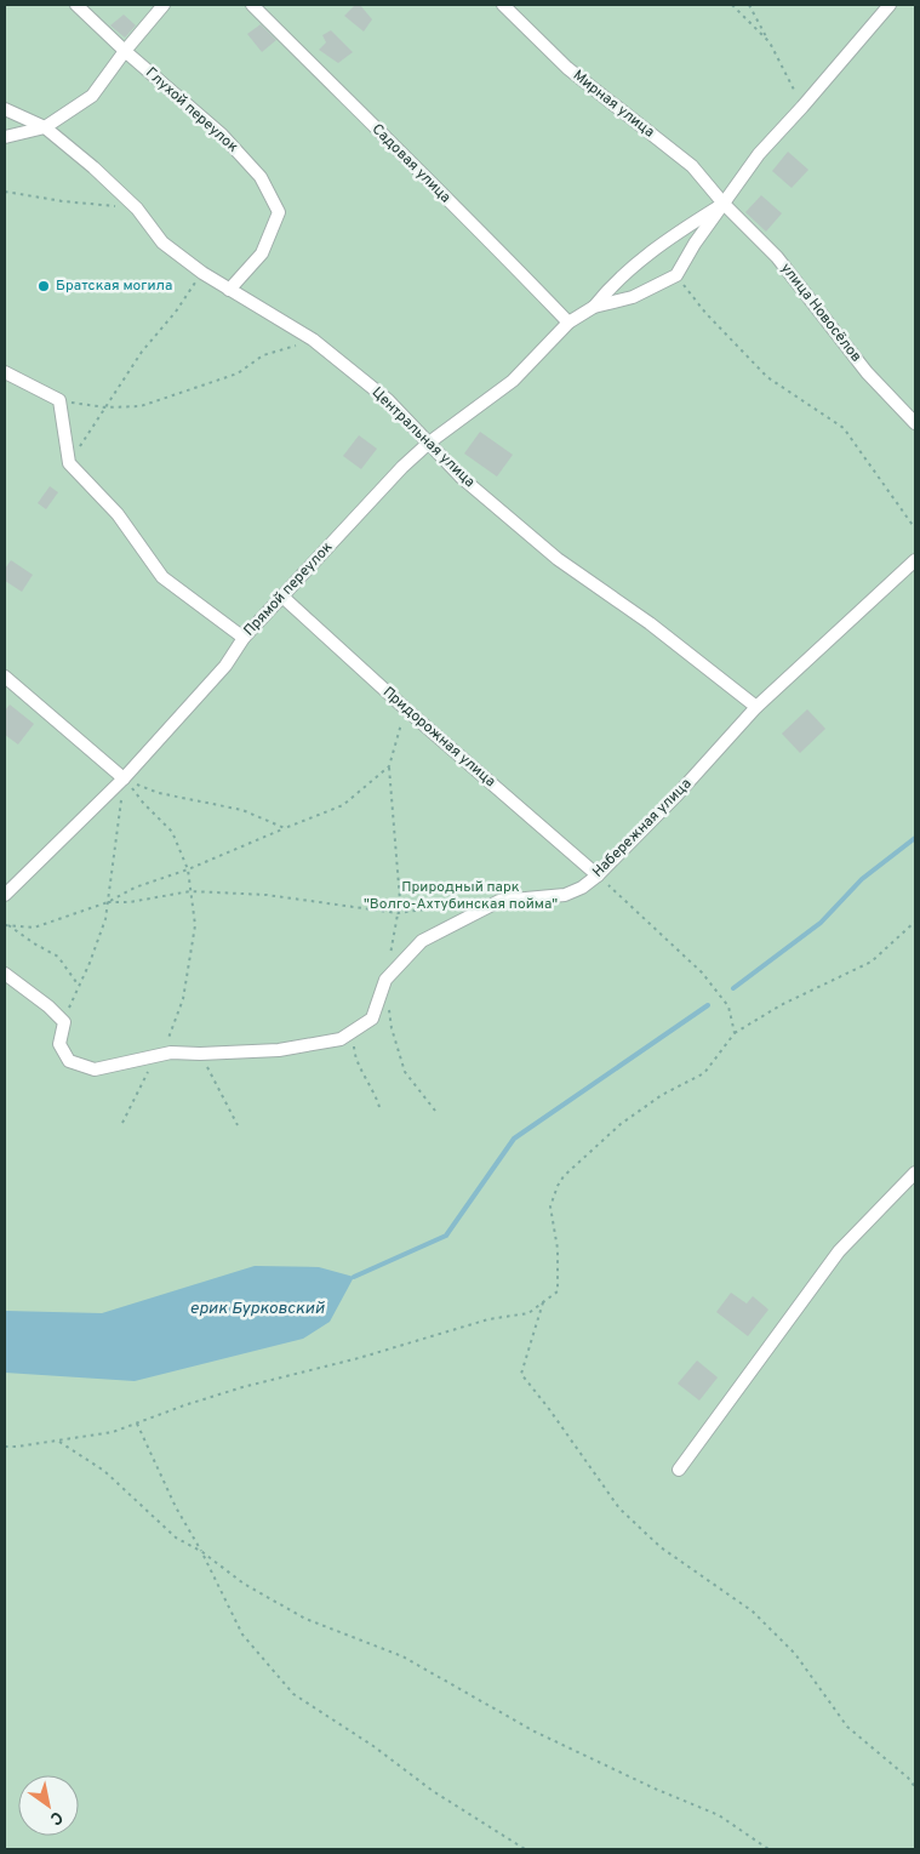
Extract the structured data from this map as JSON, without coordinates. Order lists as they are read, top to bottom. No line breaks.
{"streets":{"street":["Мирная улица","Глухой переулок","Садовая улица","улица Новосёлов","Центральная улица","Прямой переулок","Придорожная улица","Набережная улица"]},"crossings":[["Мирная улица","улица Новосёлов"],["Мирная улица","Прямой переулок"],["Глухой переулок","Центральная улица"],["Садовая улица","Прямой переулок"],["улица Новосёлов","Прямой переулок"],["Центральная улица","Прямой переулок"],["Центральная улица","Набережная улица"],["Прямой переулок","Придорожная улица"],["Придорожная улица","Набережная улица"]],"water":["ерик Бурковский"],"parks":["Природный парк \"Волго-Ахтубинская пойма\""],"places":["Братская могила"],"north":"bottom right"}
